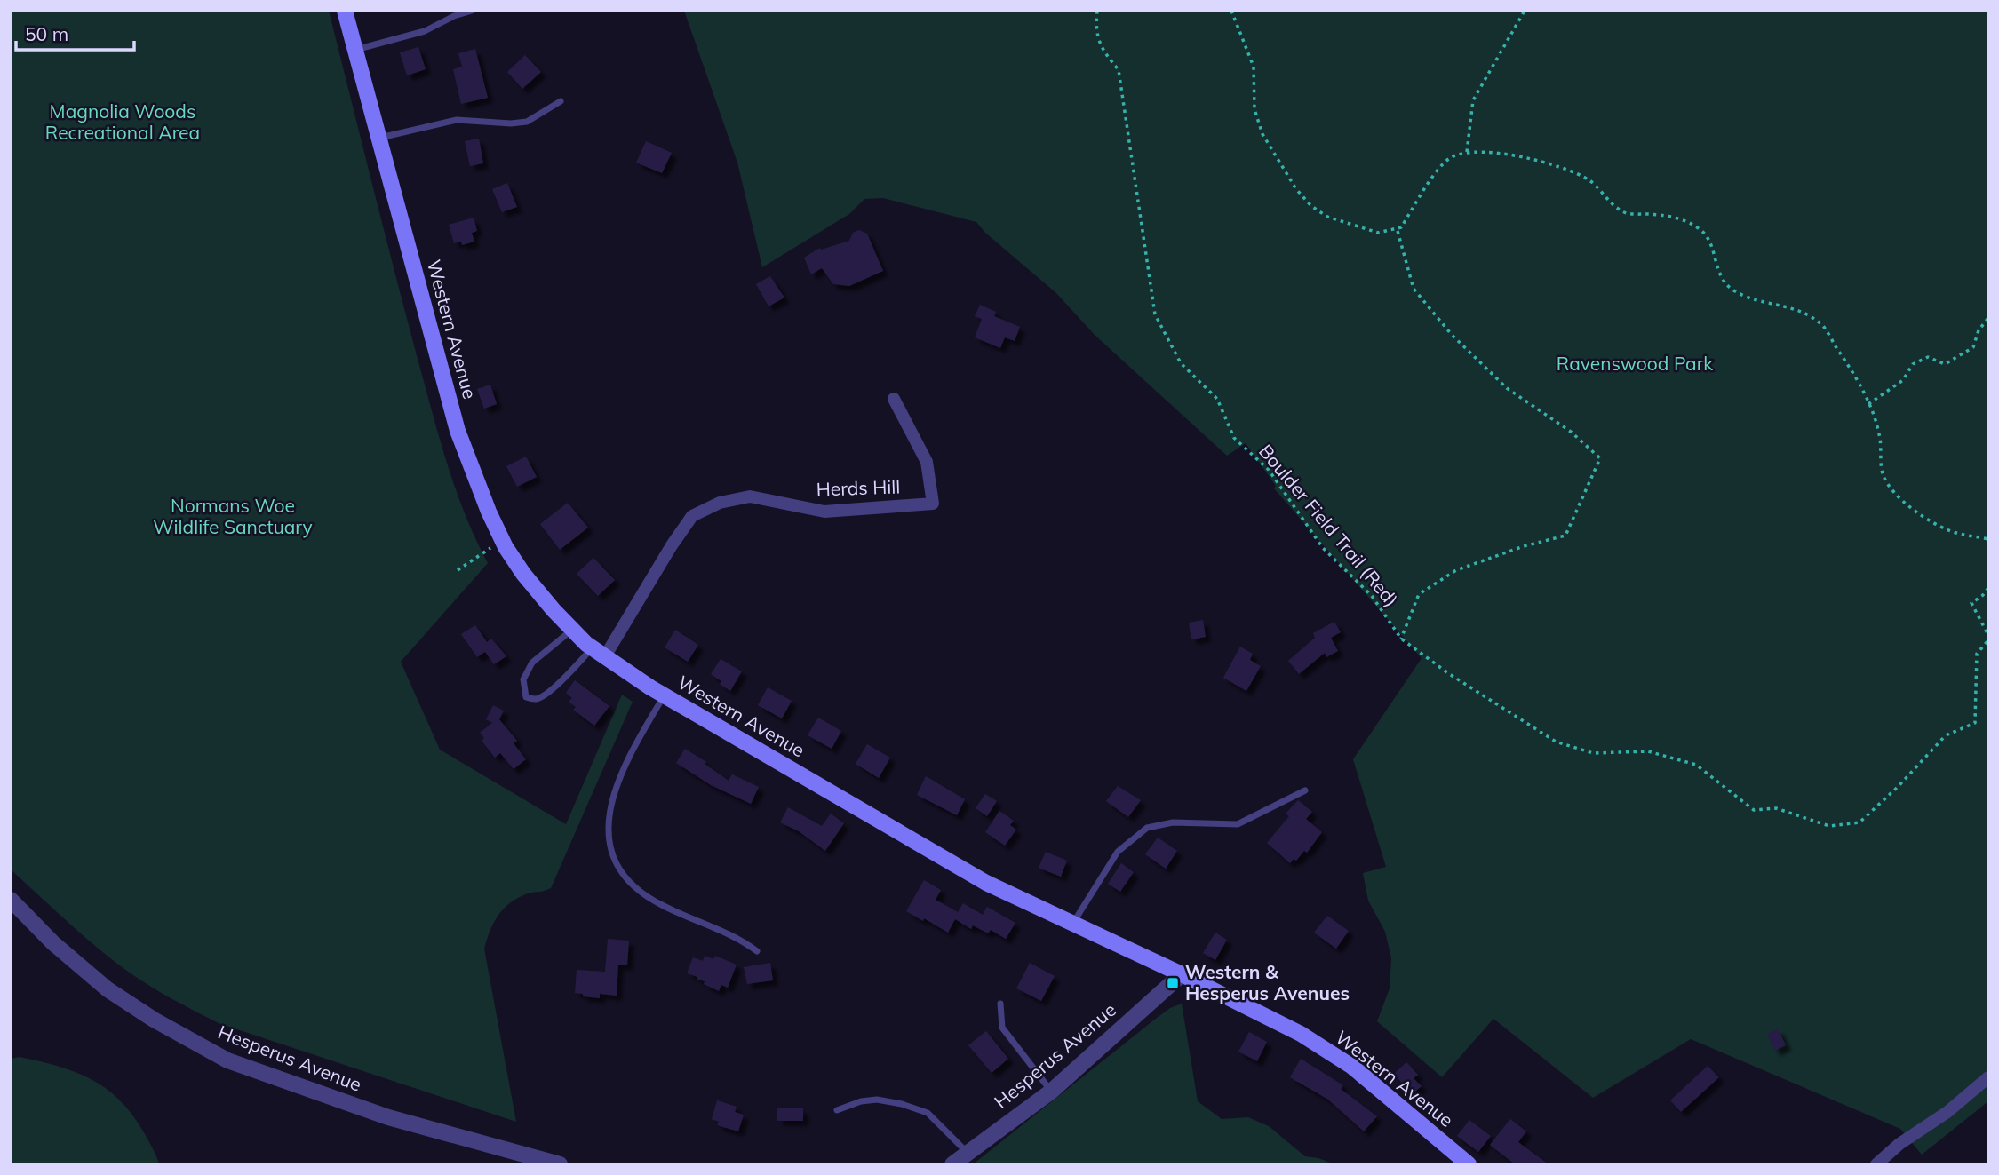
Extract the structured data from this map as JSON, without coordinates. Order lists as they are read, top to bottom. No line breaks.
{"streets":{"main road":["Western Avenue"],"street":["Herds Hill","Hesperus Avenue"],"path":["Boulder Field Trail (Red)"]},"crossings":[["Western Avenue","Herds Hill"],["Western Avenue","Hesperus Avenue"]],"parks":["Magnolia Woods Recreational Area","Ravenswood Park","Normans Woe Wildlife Sanctuary"],"places":{"transit":["Western & Hesperus Avenues"]},"scale_bar":"50 m"}
